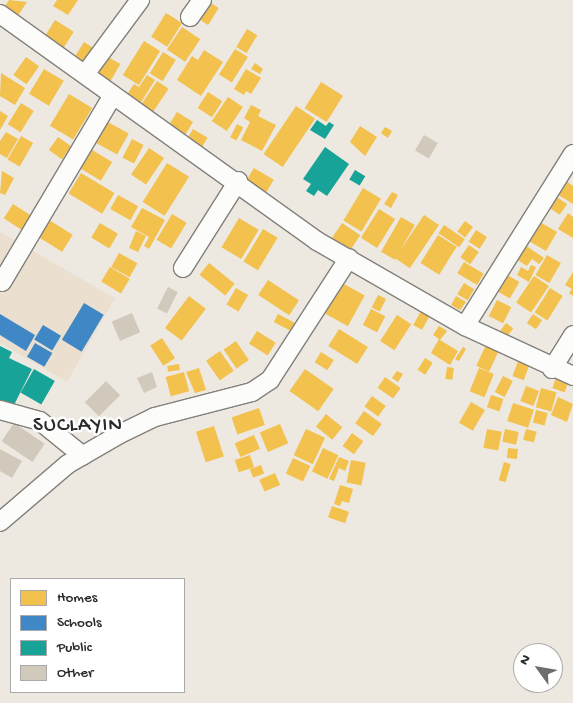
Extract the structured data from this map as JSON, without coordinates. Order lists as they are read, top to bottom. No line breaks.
{"districts":["SUCLAYIN"],"legend":["Homes","Schools","Public","Other"],"north":"top left"}
